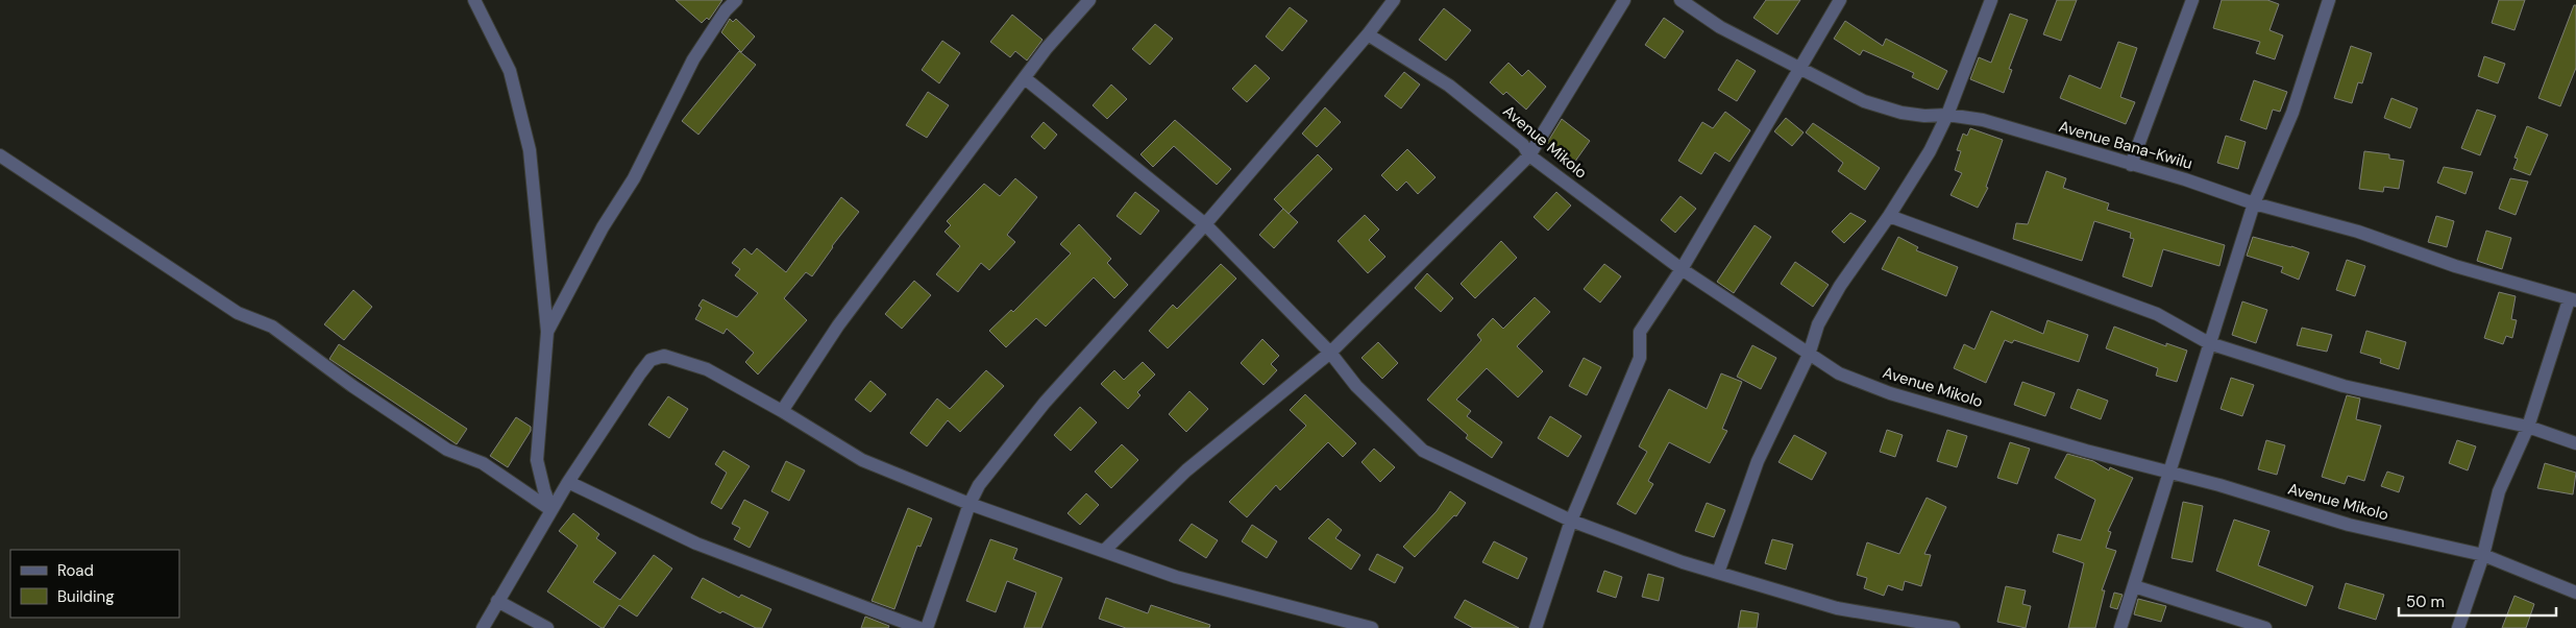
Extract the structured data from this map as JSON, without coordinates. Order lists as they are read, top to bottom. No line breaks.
{"streets":{"street":["Avenue Mikolo","Avenue Bana-Kwilu"]},"legend":["Road","Building"],"scale_bar":"50 m"}
